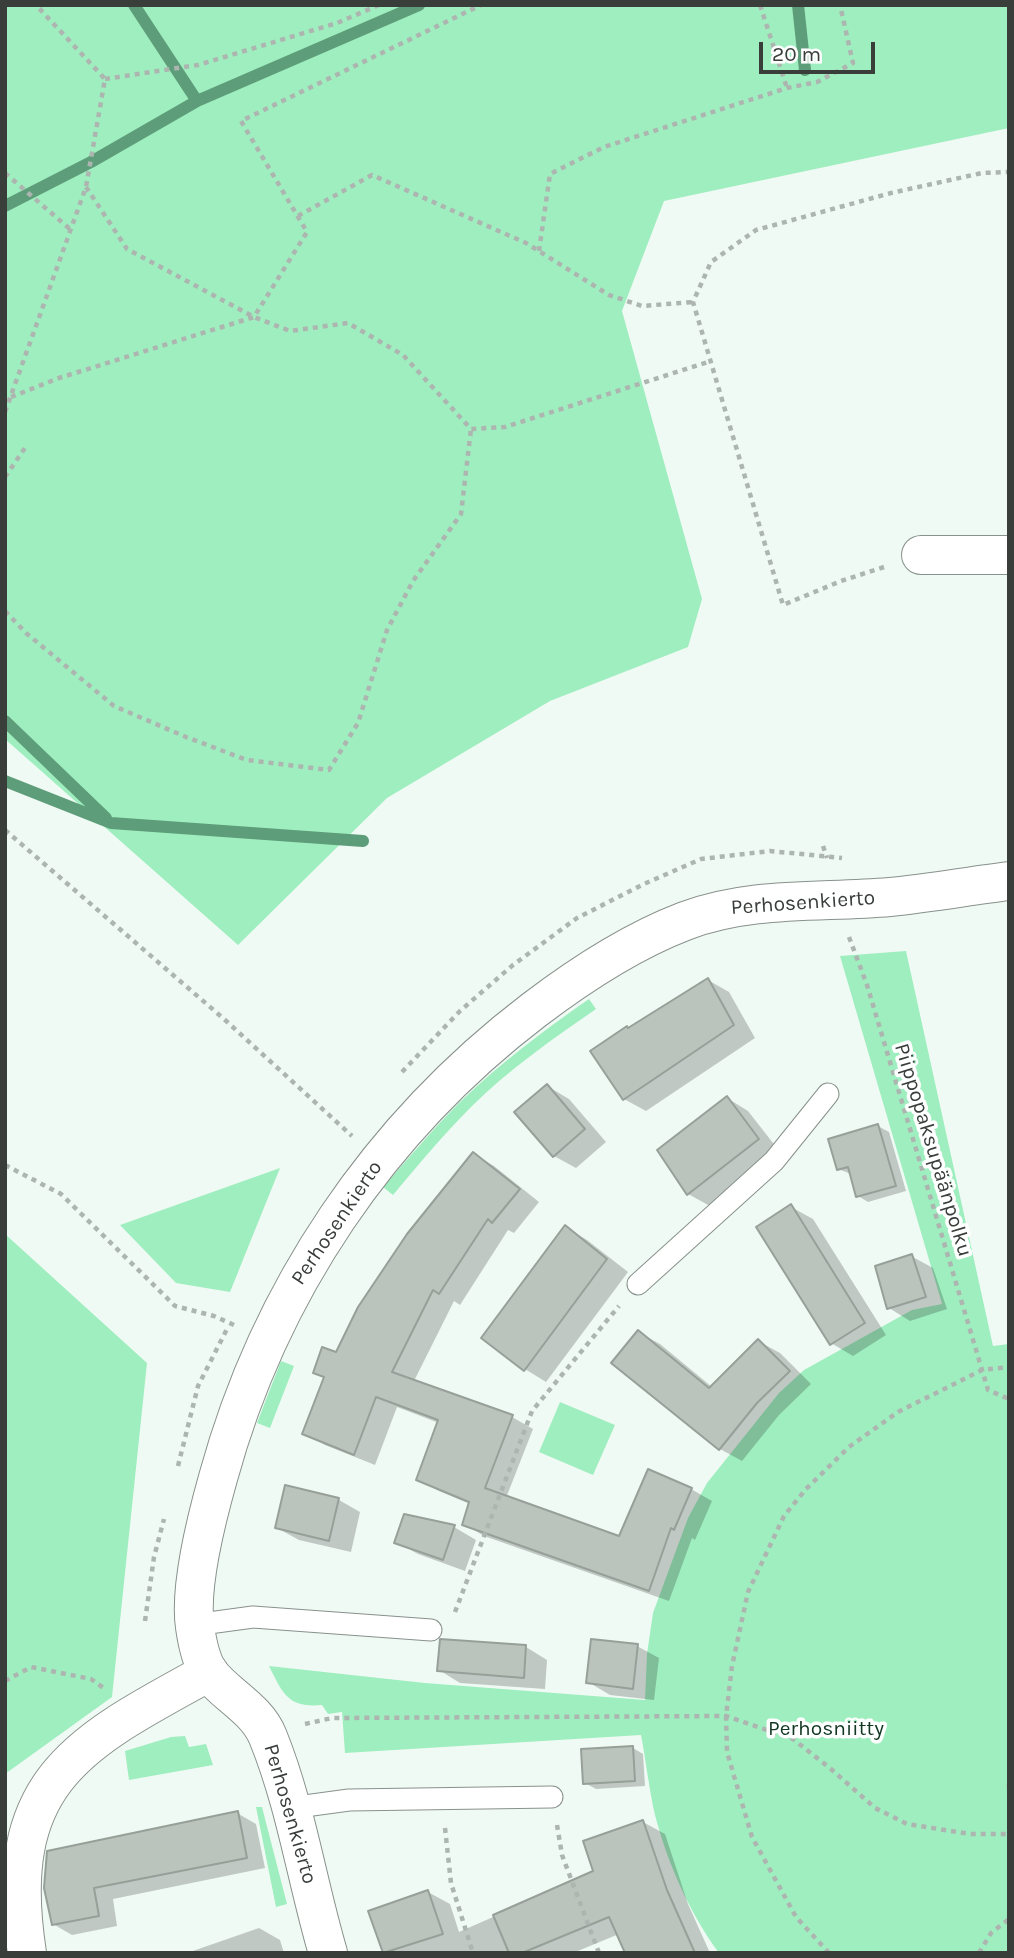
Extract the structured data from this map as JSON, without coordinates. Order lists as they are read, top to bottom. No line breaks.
{"streets":{"street":["Perhosenkierto"],"path":["Piippopaksupäänpolku"]},"crossings":[["Perhosenkierto","Piippopaksupäänpolku"]],"parks":["Perhosniitty"],"scale_bar":"20 m"}
